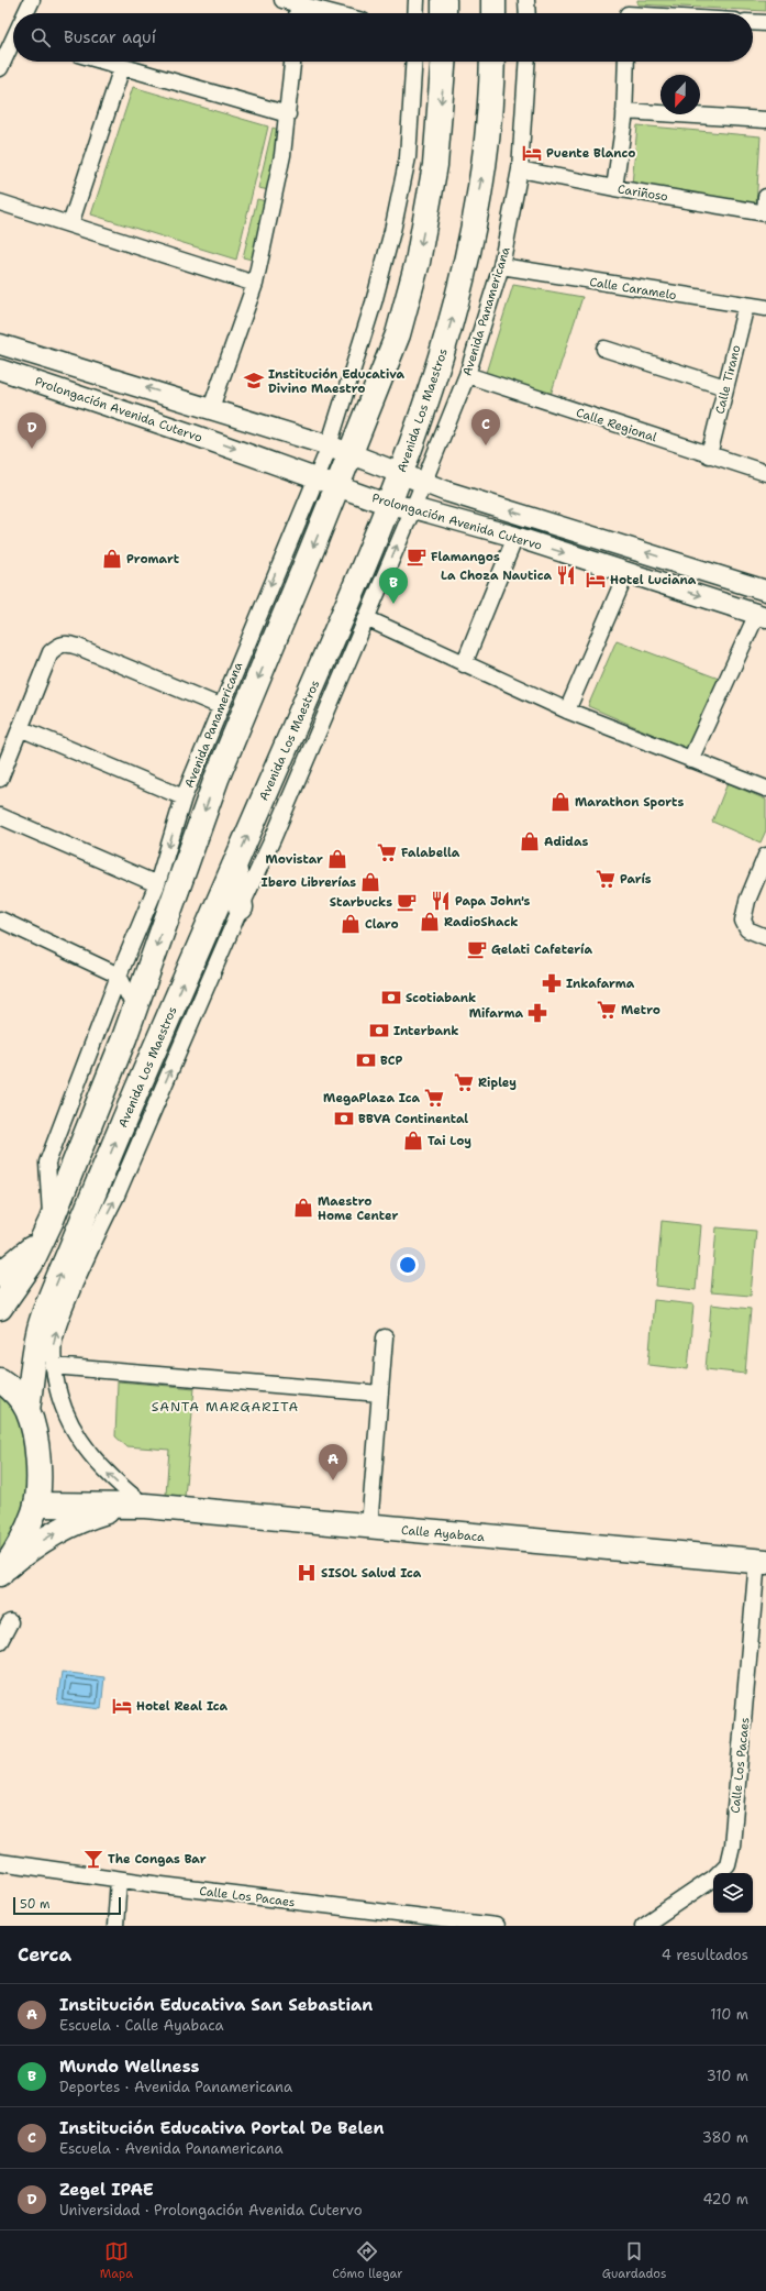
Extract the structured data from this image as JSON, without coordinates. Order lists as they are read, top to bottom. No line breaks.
{"streets":{"main road":["Avenida Los Maestros","Calle Ayabaca"],"street":["Cariñoso","Calle Caramelo","Avenida Panamericana","Calle Tirano","Prolongación Avenida Cutervo","Calle Regional","Calle Los Pacaes"]},"crossings":[["Cariñoso","Avenida Panamericana"],["Calle Caramelo","Avenida Panamericana"],["Calle Caramelo","Calle Tirano"],["Avenida Panamericana","Prolongación Avenida Cutervo"],["Avenida Panamericana","Avenida Los Maestros"],["Avenida Panamericana","Calle Regional"],["Avenida Panamericana","Calle Ayabaca"],["Calle Tirano","Calle Regional"],["Prolongación Avenida Cutervo","Avenida Los Maestros"],["Calle Ayabaca","Calle Los Pacaes"]],"districts":["SANTA MARGARITA"],"places":{"hotel":["Puente Blanco","Hotel Luciana","Hotel Real Ica"],"school or university":["Institución Educativa Divino Maestro"],"cafe":["Flamangos","Starbucks","Gelati Cafetería"],"shop":["Promart","Marathon Sports","Adidas","Movistar","Ibero Librerías","RadioShack","Claro","Tai Loy","Maestro Home Center"],"restaurant":["La Choza Nautica","Papa John's"],"supermarket":["Falabella","París","Metro","Ripley","MegaPlaza Ica"],"pharmacy":["Inkafarma","Mifarma"],"bank":["Scotiabank","Interbank","BCP","BBVA Continental"],"hospital":["SISOL Salud Ica"],"bar":["The Congas Bar"]},"scale_bar":"50 m","north":"bottom","page":{"search":"Buscar aquí","pins":["C","D","B","A"],"scale":"50 m","heading":["Cerca","4 resultados"],"list":[{"mark":"A","name":"Institución Educativa San Sebastian","note":"Escuela · Calle Ayabaca","value":"110 m"},{"mark":"B","name":"Mundo Wellness","note":"Deportes · Avenida Panamericana","value":"310 m"},{"mark":"C","name":"Institución Educativa Portal De Belen","note":"Escuela · Avenida Panamericana","value":"380 m"},{"mark":"D","name":"Zegel IPAE","note":"Universidad · Prolongación Avenida Cutervo","value":"420 m"}],"nav":["Mapa","Cómo llegar","Guardados"]}}
